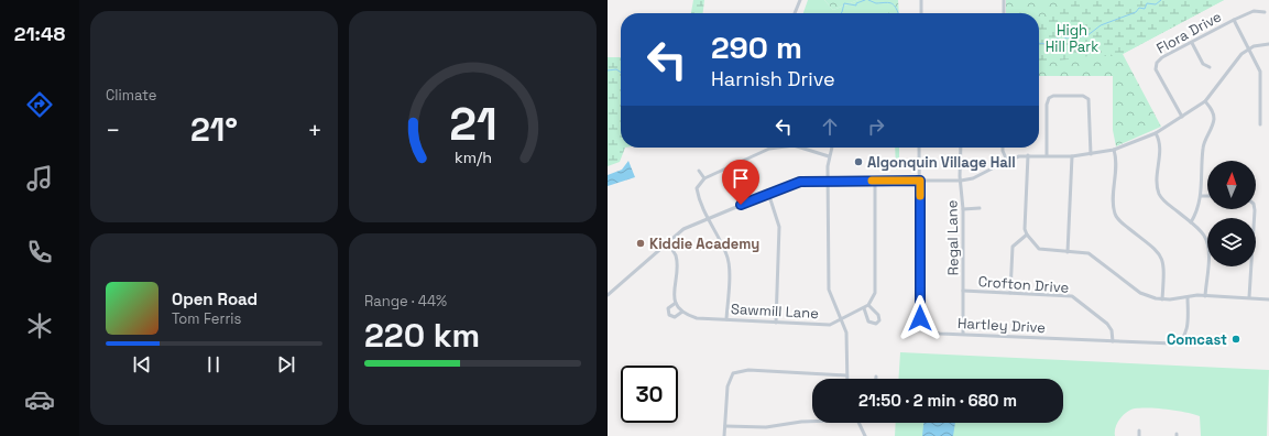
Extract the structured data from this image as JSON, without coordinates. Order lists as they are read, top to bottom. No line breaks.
{"streets":{"street":["Flora Drive","Regal Lane","Crofton Drive","Sawmill Lane","Hartley Drive"]},"crossings":[["Regal Lane","Crofton Drive"],["Regal Lane","Hartley Drive"],["Crofton Drive","Hartley Drive"]],"parks":["High Hill Park"],"places":["Algonquin Village Hall","Kiddie Academy","Comcast"],"north":"top","page":{"tabs":"21:48","tile":["Climate",["Range · 44%","220 km"]],"turn":["290 m","Harnish Drive"],"heat":["−","21°","+"],"song":["Open Road","Tom Ferris"],"limit":"30","trip":"21:50 · 2 min · 680 m","gauge":["21","km/h"]}}
